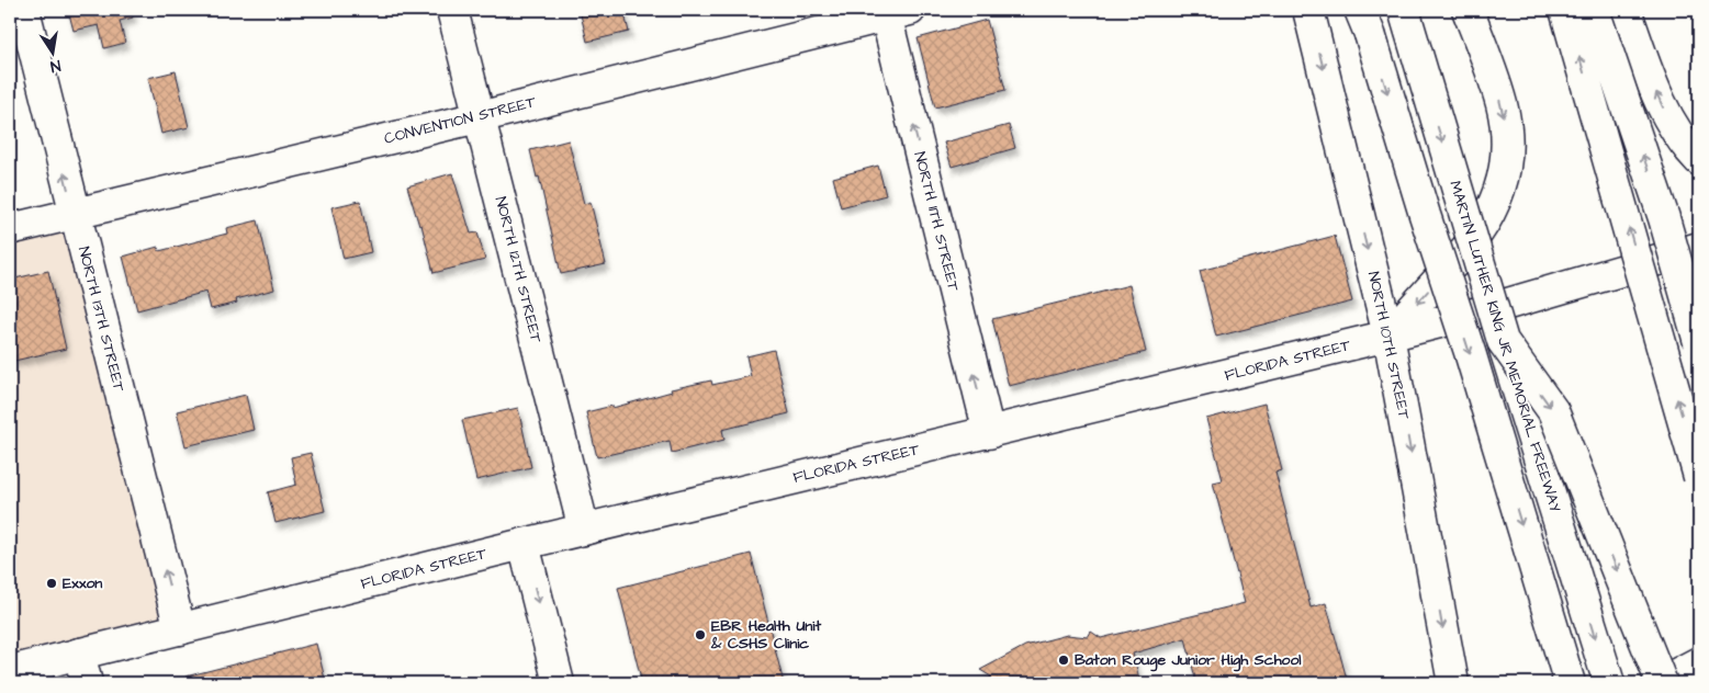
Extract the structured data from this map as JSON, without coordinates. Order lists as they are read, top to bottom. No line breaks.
{"streets":{"main road":["CONVENTION STREET","NORTH 11TH STREET","NORTH 12TH STREET","NORTH 13TH STREET","NORTH 10TH STREET","MARTIN LUTHER KING JR MEMORIAL FREEWAY","FLORIDA STREET"]},"crossings":[["CONVENTION STREET","NORTH 11TH STREET"],["CONVENTION STREET","NORTH 12TH STREET"],["CONVENTION STREET","NORTH 13TH STREET"],["NORTH 11TH STREET","FLORIDA STREET"],["NORTH 12TH STREET","FLORIDA STREET"],["NORTH 13TH STREET","FLORIDA STREET"],["NORTH 10TH STREET","FLORIDA STREET"]],"one_way":["NORTH 11TH STREET","NORTH 13TH STREET"],"places":["Exxon","EBR Health Unit & CSHS Clinic","Baton Rouge Junior High School"],"north":"bottom"}
